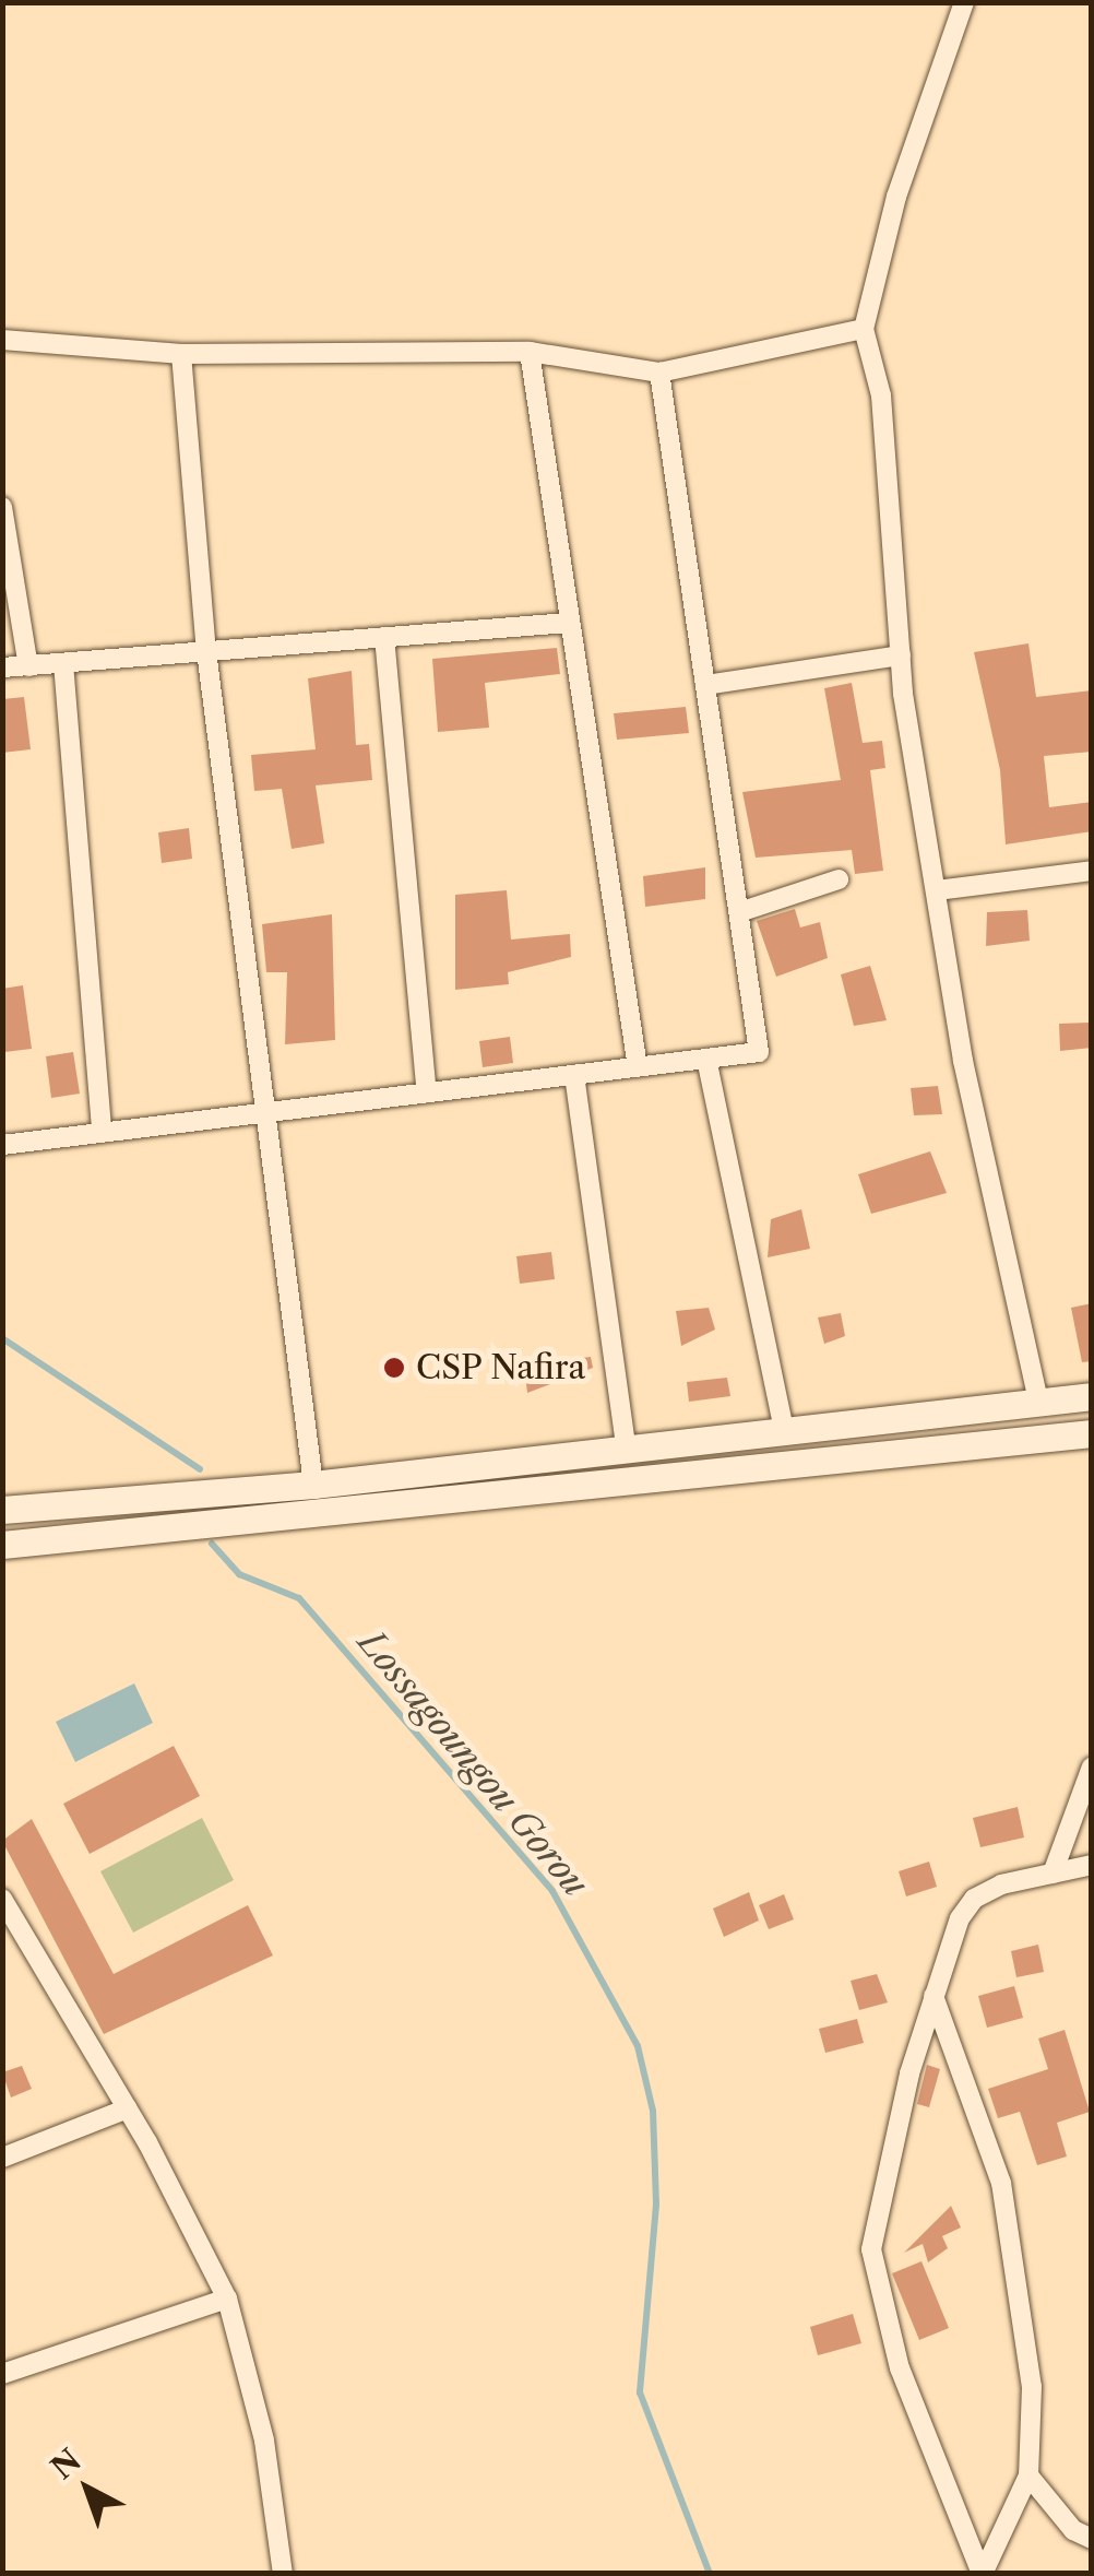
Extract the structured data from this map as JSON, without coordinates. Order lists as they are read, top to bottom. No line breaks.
{"water":["Lossagoungou Gorou"],"places":["CSP Nafira"],"north":"top left"}
